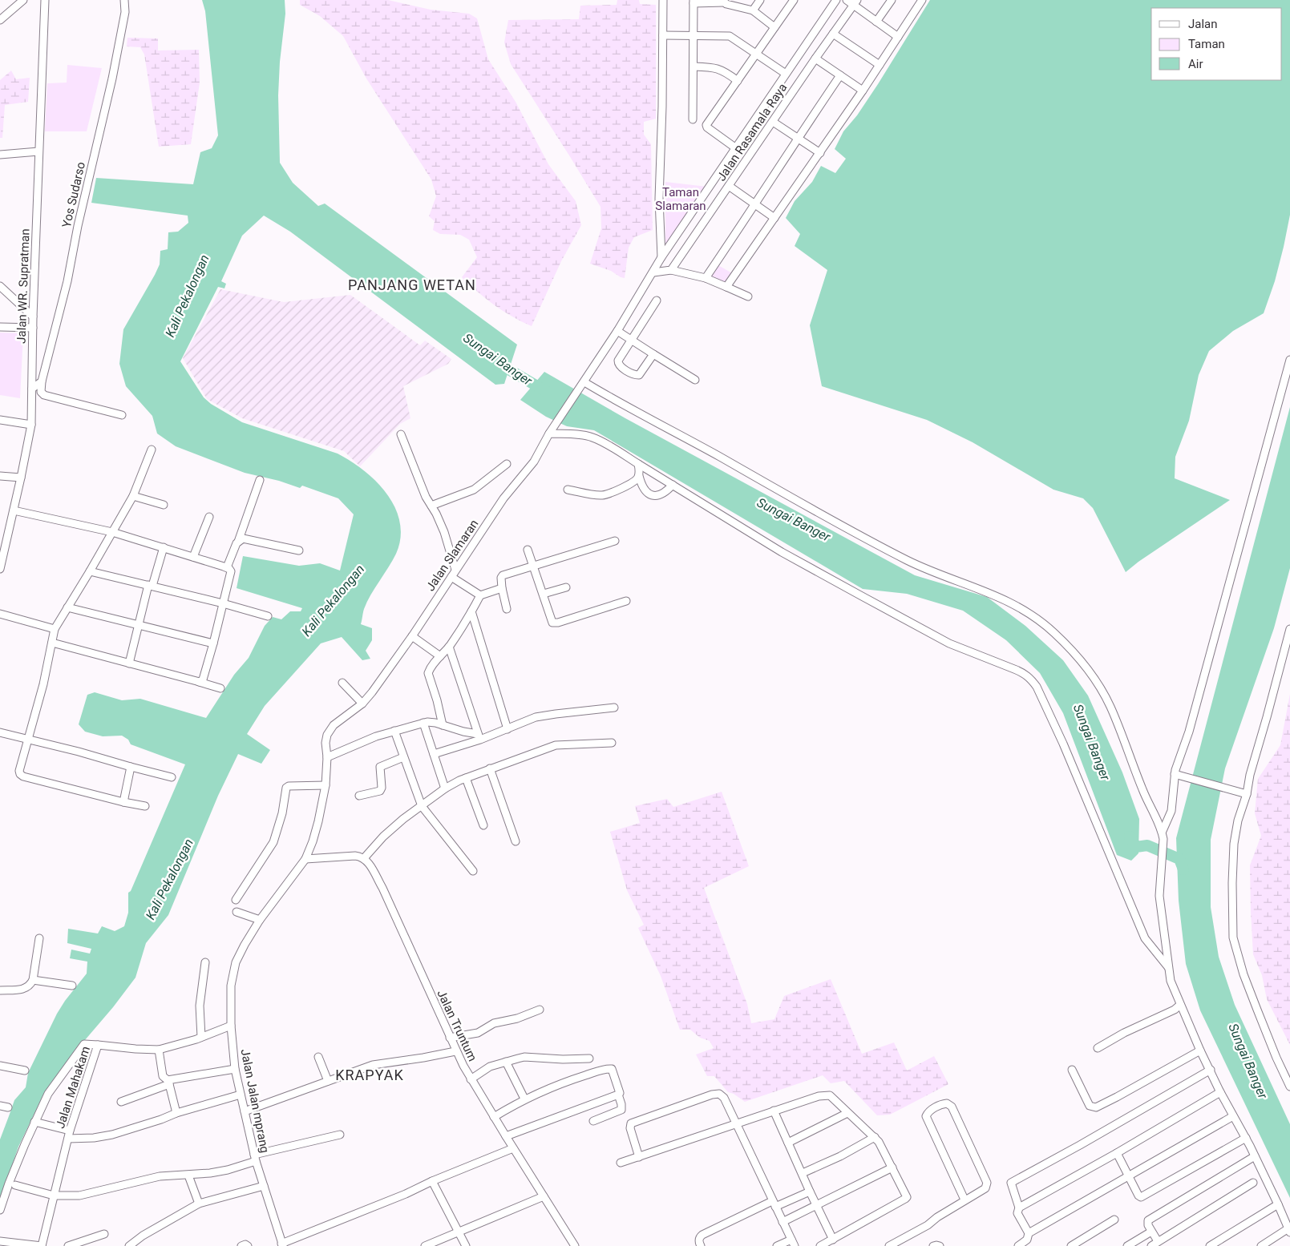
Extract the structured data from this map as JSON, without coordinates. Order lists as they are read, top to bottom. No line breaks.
{"streets":{"street":["Jalan Rasamala Raya","Yos Sudarso","Jalan WR. Supratman","Jalan Slamaran","Jalan Truntum","Jalan Mahakam","Jalan Jalan mprang"]},"crossings":[["Jalan Rasamala Raya","Jalan Slamaran"],["Jalan Slamaran","Jalan Jalan mprang"],["Jalan Mahakam","Jalan Jalan mprang"]],"districts":["PANJANG WETAN","KRAPYAK"],"water":["Kali Pekalongan","Sungai Banger"],"parks":["Taman Slamaran"],"legend":["Jalan","Taman","Air"]}
